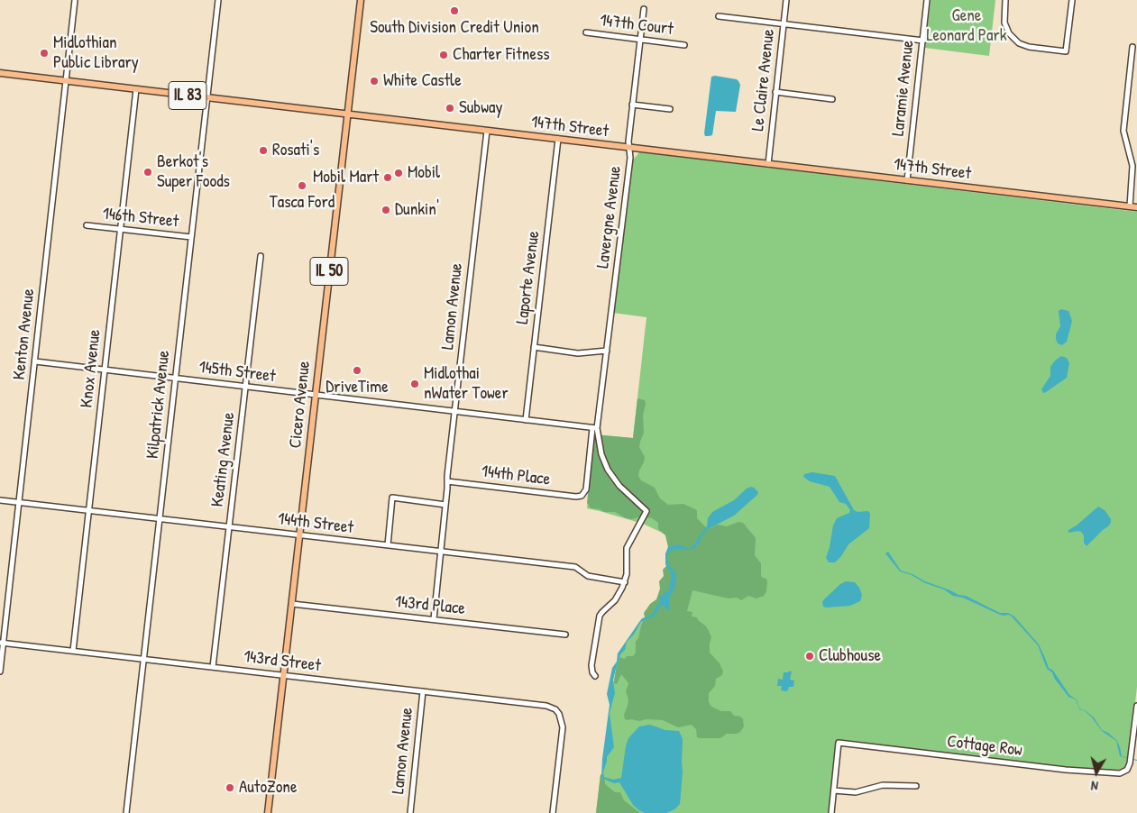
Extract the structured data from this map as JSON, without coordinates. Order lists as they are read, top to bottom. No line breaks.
{"streets":{"main road":["IL 83","147th Street","IL 50","Cicero Avenue"],"street":["147th Court","Le Claire Avenue","Laramie Avenue","Lavergne Avenue","146th Street","Laporte Avenue","Lamon Avenue","Kenton Avenue","Knox Avenue","145th Street","Kilpatrick Avenue","Keating Avenue","144th Place","144th Street","143rd Place","143rd Street","Cottage Row"]},"crossings":[["147th Court","Lavergne Avenue"],["Le Claire Avenue","147th Street"],["Laramie Avenue","147th Street"],["147th Street","Lavergne Avenue"],["147th Street","Laporte Avenue"],["147th Street","Lamon Avenue"],["147th Street","Kenton Avenue"],["147th Street","Knox Avenue"],["147th Street","Kilpatrick Avenue"],["147th Street","Cicero Avenue"],["Lavergne Avenue","145th Street"],["Lavergne Avenue","144th Place"],["146th Street","Knox Avenue"],["146th Street","Kilpatrick Avenue"],["Laporte Avenue","145th Street"],["Lamon Avenue","145th Street"],["Lamon Avenue","144th Place"],["Lamon Avenue","144th Street"],["Lamon Avenue","143rd Place"],["Lamon Avenue","143rd Street"],["Kenton Avenue","145th Street"],["Kenton Avenue","144th Street"],["Kenton Avenue","143rd Street"],["Knox Avenue","145th Street"],["Knox Avenue","144th Street"],["Knox Avenue","143rd Street"],["145th Street","Kilpatrick Avenue"],["145th Street","Cicero Avenue"],["145th Street","Keating Avenue"],["Kilpatrick Avenue","144th Street"],["Kilpatrick Avenue","143rd Street"],["Cicero Avenue","144th Street"],["Cicero Avenue","143rd Place"],["Cicero Avenue","143rd Street"],["Keating Avenue","144th Street"],["Keating Avenue","143rd Street"]],"parks":["Gene Leonard Park"],"places":["South Division Credit Union","Midlothian Public Library","Charter Fitness","White Castle","Subway","Rosati's","Berkot's Super Foods","Mobil","Mobil Mart","Tasca Ford","Dunkin'","DriveTime","Midlothai nWater Tower","Clubhouse","AutoZone"],"north":"bottom"}
